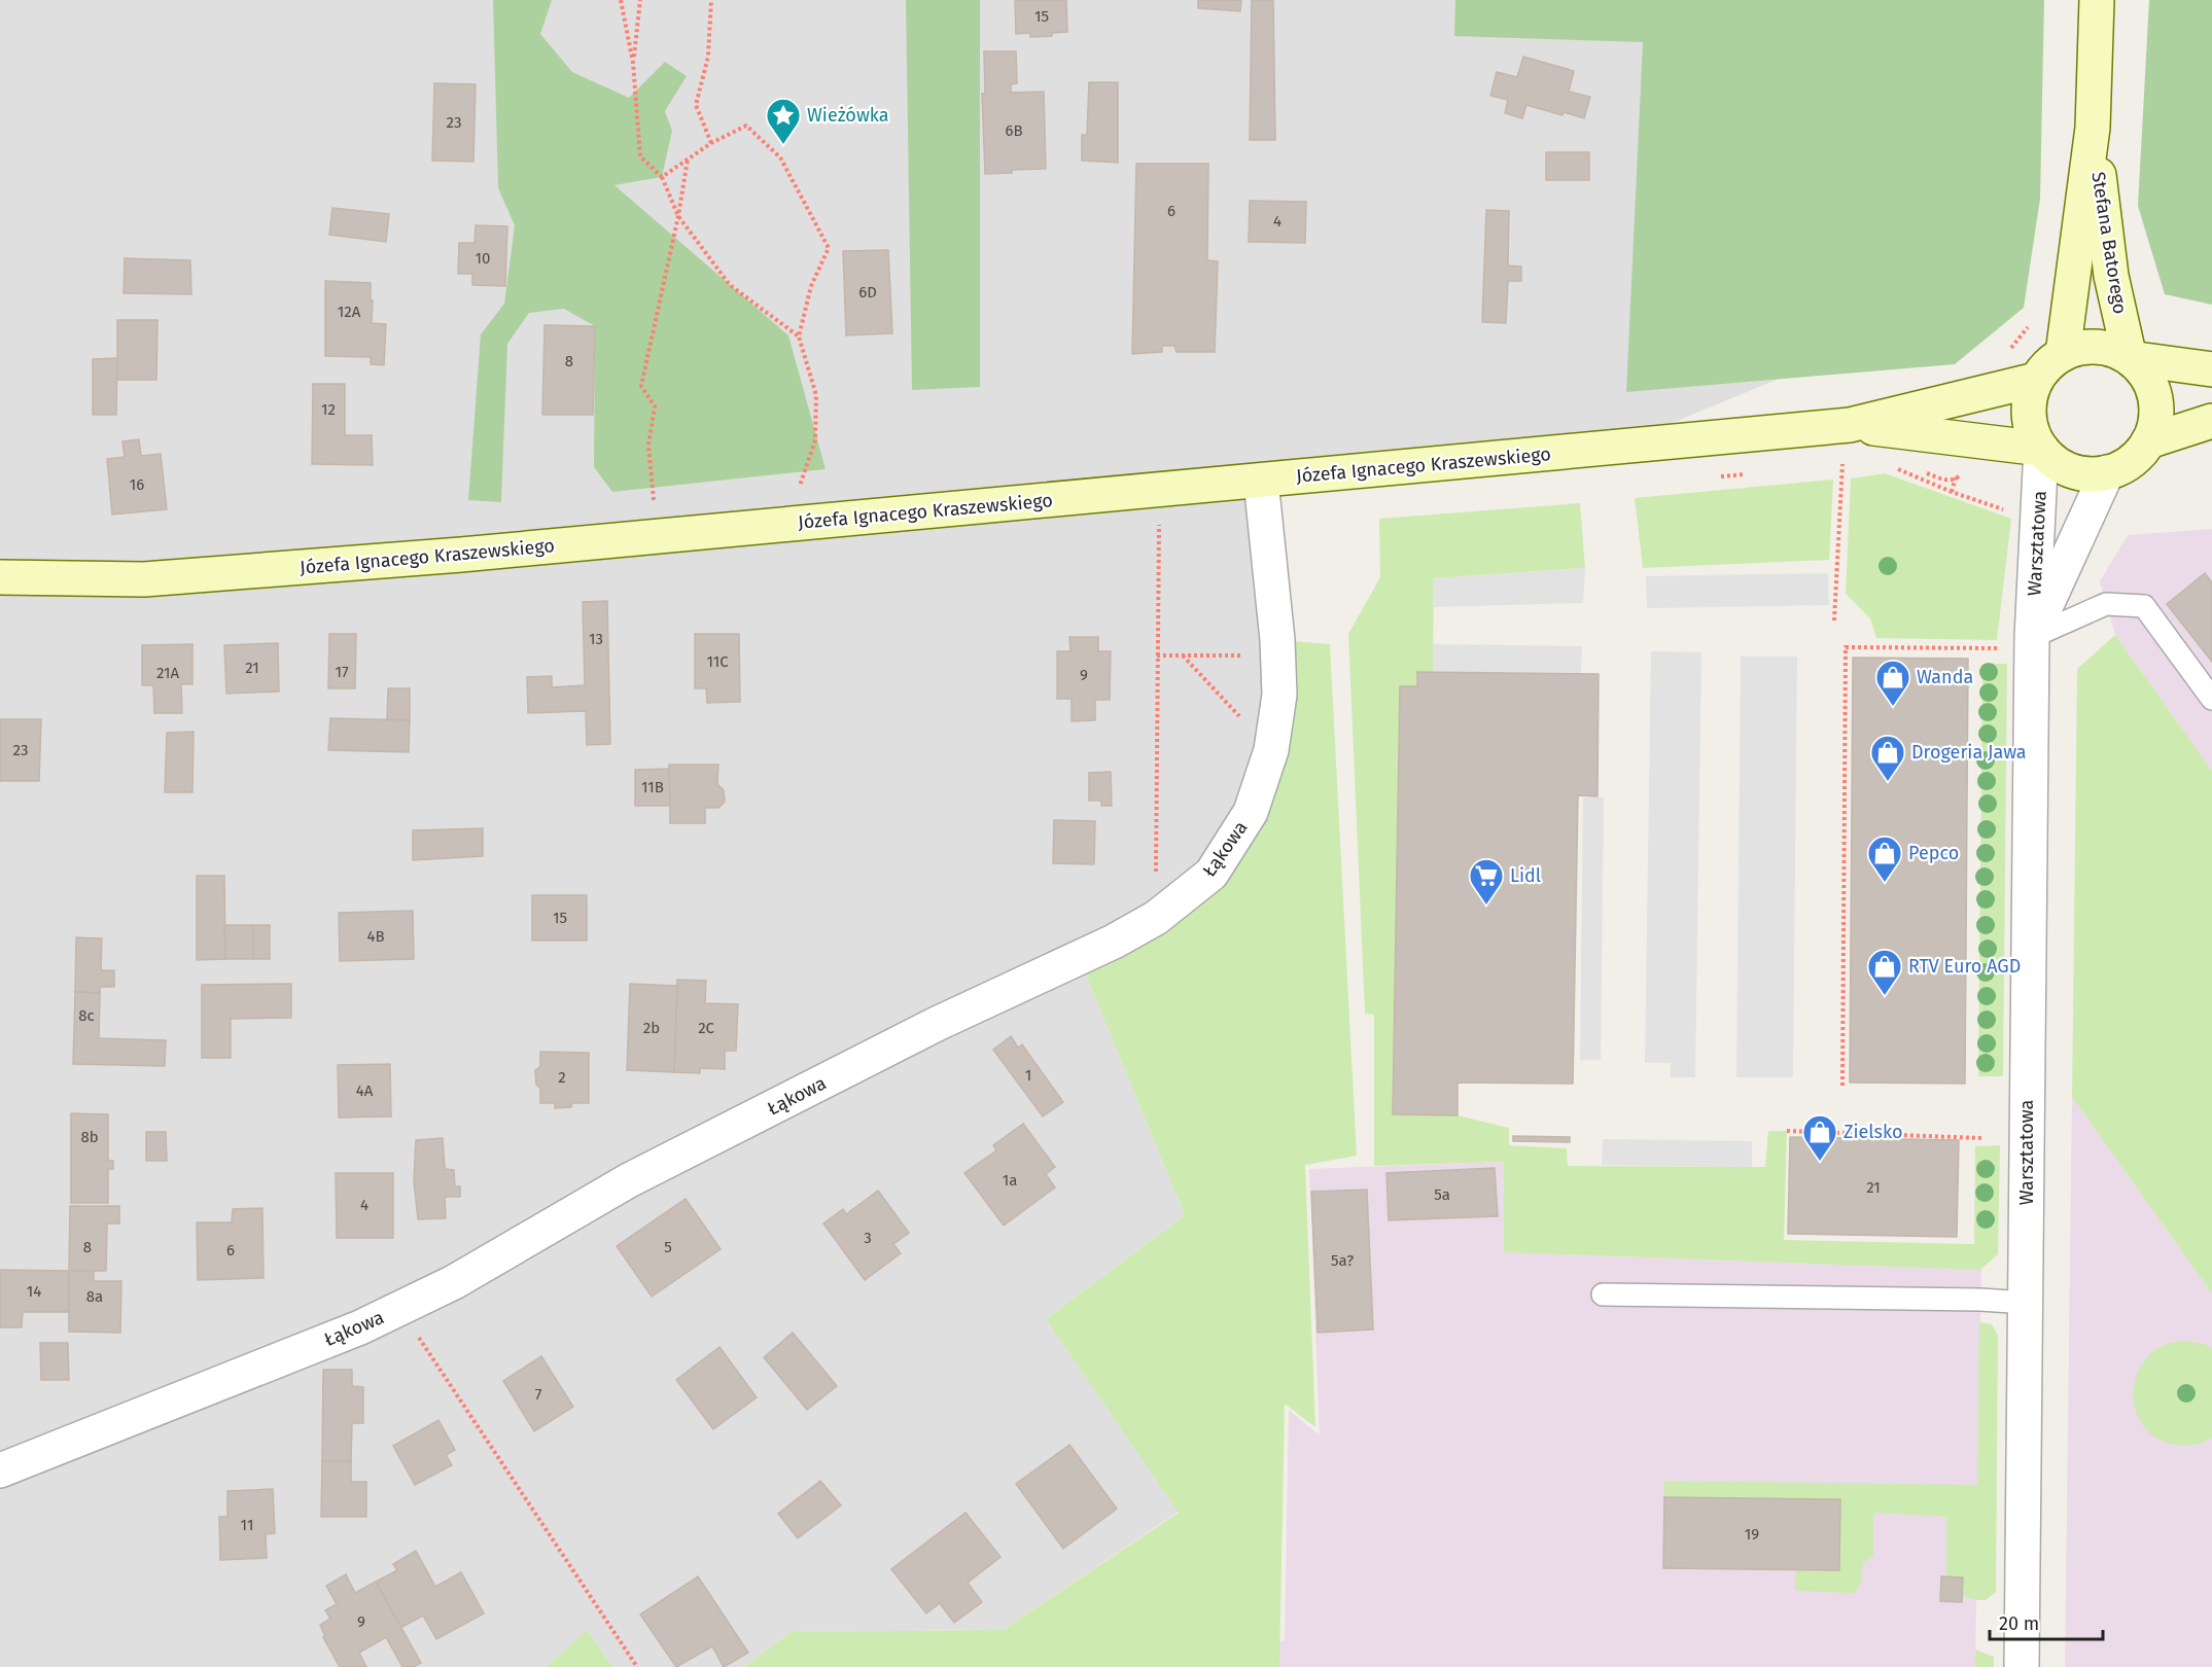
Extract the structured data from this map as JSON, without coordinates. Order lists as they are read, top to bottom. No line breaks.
{"streets":{"street":["Stefana Batorego","Józefa Ignacego Kraszewskiego","Warsztatowa","Łąkowa"]},"crossings":[["Stefana Batorego","Józefa Ignacego Kraszewskiego"],["Stefana Batorego","Warsztatowa"],["Józefa Ignacego Kraszewskiego","Warsztatowa"],["Józefa Ignacego Kraszewskiego","Łąkowa"]],"places":{"place":["Wieżówka"],"shop":["Wanda","Drogeria Jawa","Pepco","RTV Euro AGD","Zielsko"],"supermarket":["Lidl"]},"house_numbers":["15","23","6B","6","4","10","6D","12A","8","12","16","13","11C","21","17","21A","9","23","11B","15","4B","8c","2b","2C","1","2","4A","8b","1a","21","5a","4","3","8","5","6","5a?","14","8a","7","11","19","9"],"scale_bar":"20 m"}
